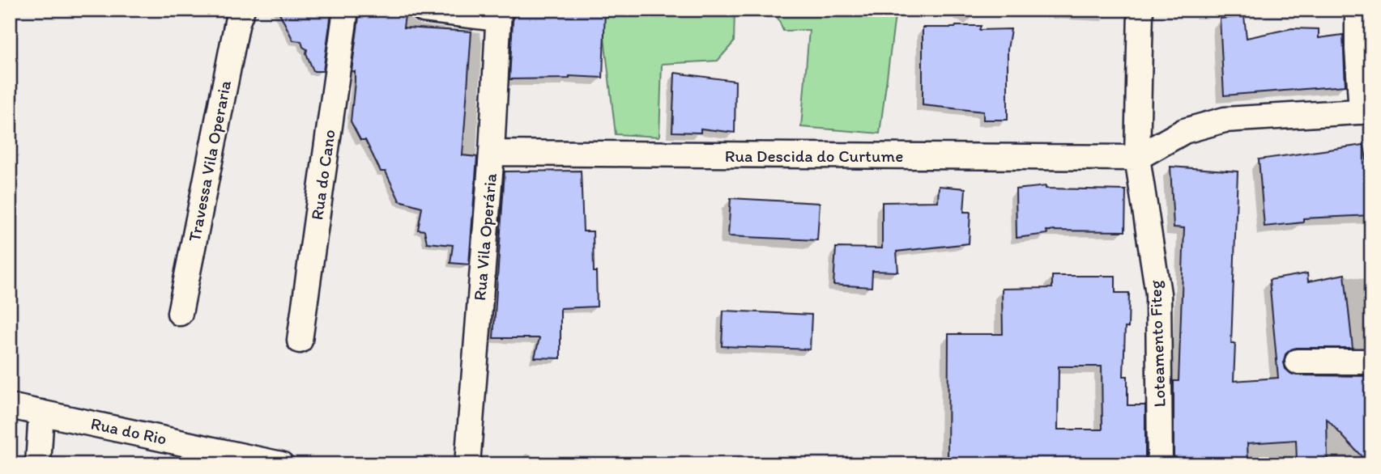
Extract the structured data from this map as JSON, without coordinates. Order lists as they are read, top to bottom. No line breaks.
{"streets":{"street":["Rua Descida do Curtume","Travessa Vila Operaria","Rua do Cano","Rua Vila Operária","Loteamento Fiteg","Rua do Rio"]},"crossings":[["Rua Descida do Curtume","Rua Vila Operária"],["Rua Descida do Curtume","Loteamento Fiteg"]]}
